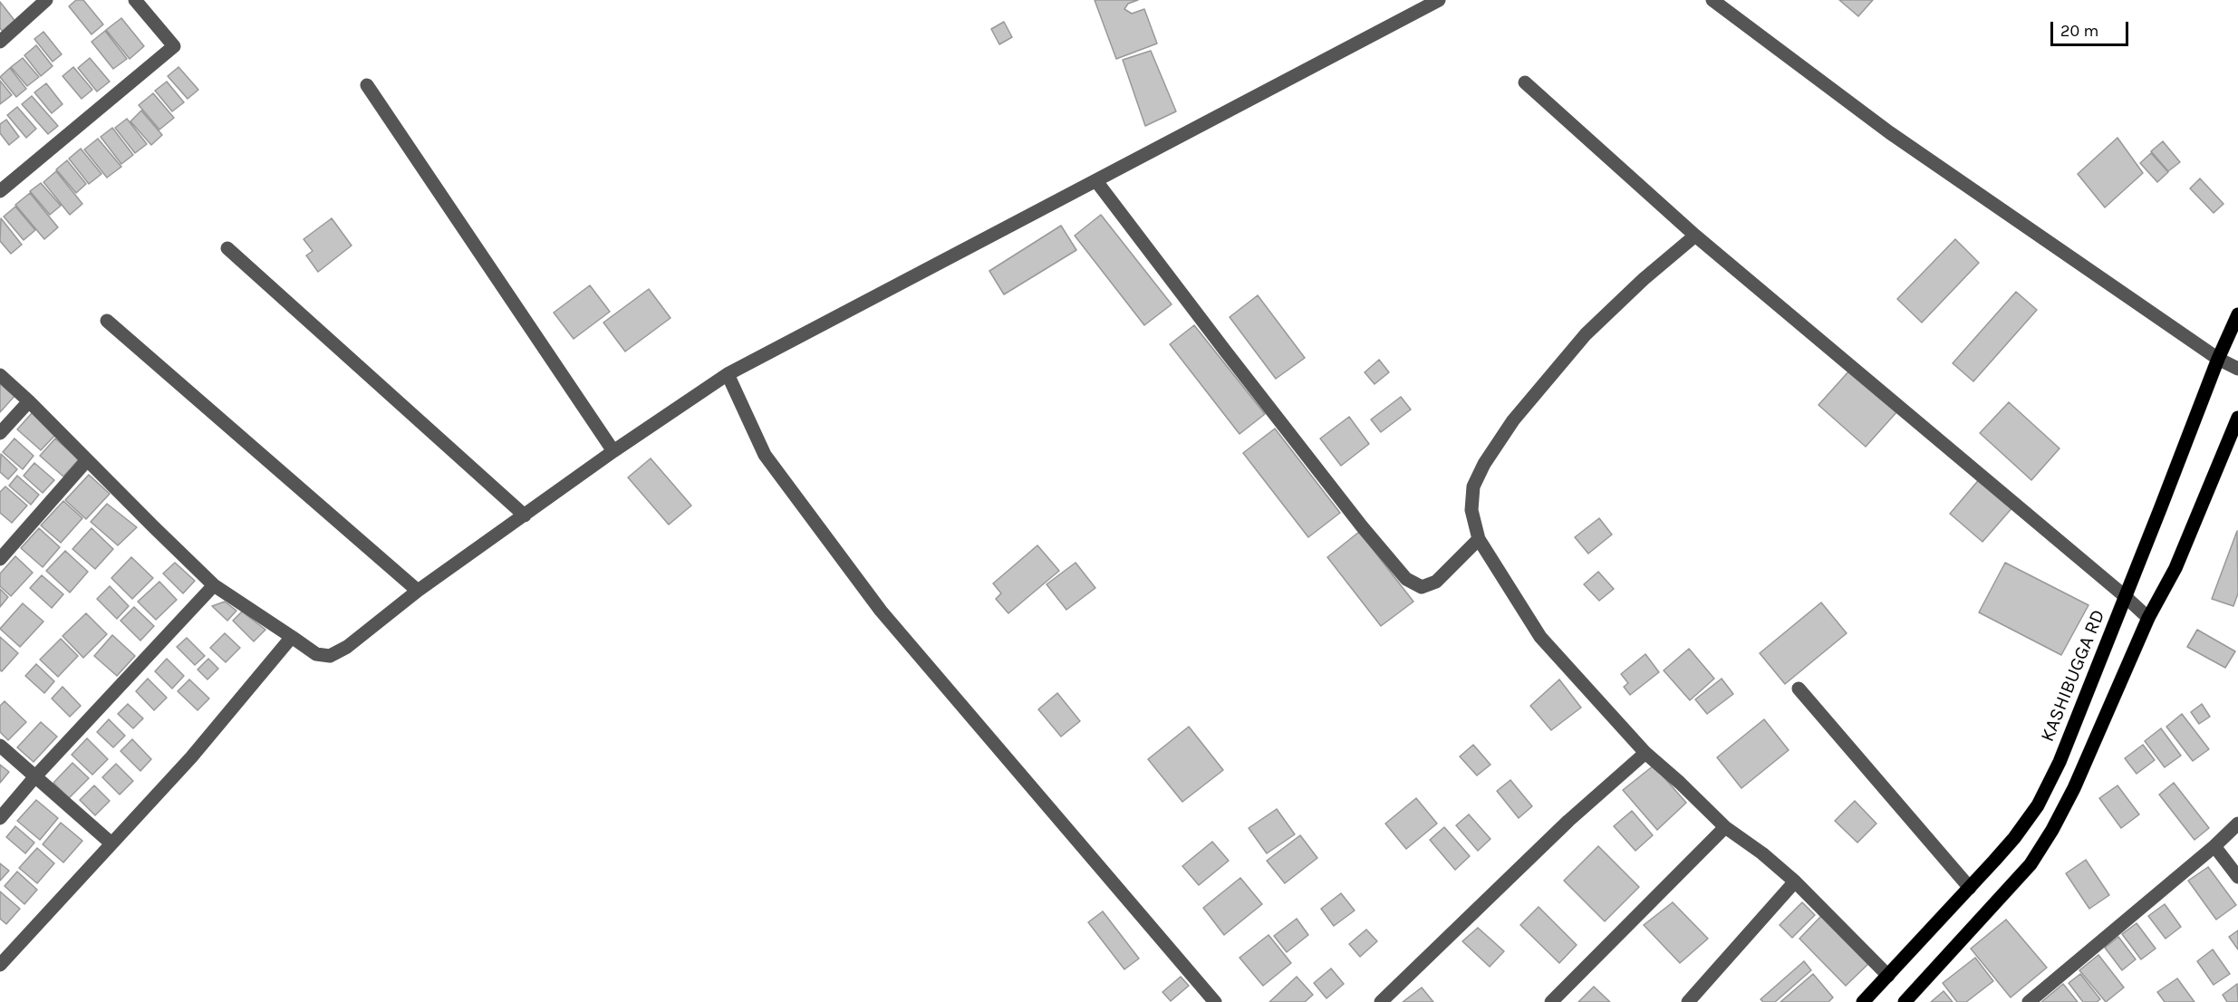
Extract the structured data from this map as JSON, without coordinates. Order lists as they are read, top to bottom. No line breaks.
{"streets":{"main road":["KASHIBUGGA RD"]},"scale_bar":"20 m"}
